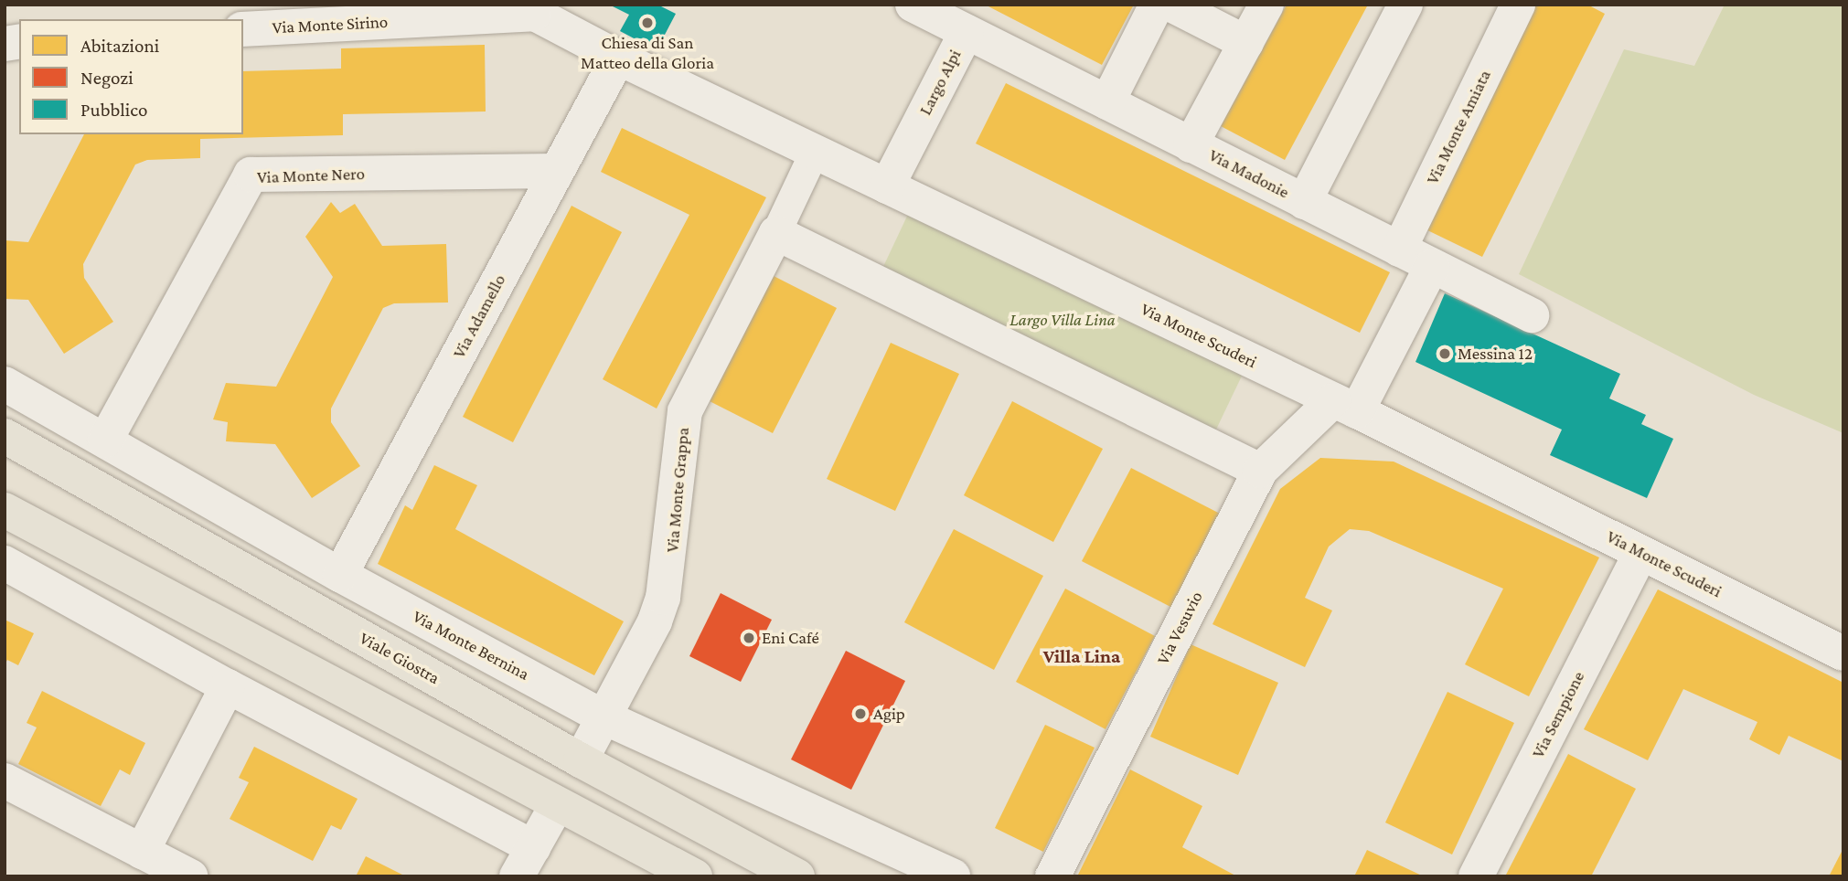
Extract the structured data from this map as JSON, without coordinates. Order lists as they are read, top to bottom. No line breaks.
{"streets":{"main road":["Viale Giostra"],"street":["Via Monte Sirino","Largo Alpi","Via Monte Amiata","Via Madonie","Via Monte Nero","Via Adamello","Via Monte Scuderi","Via Monte Grappa","Via Vesuvio","Via Monte Bernina","Via Sempione"]},"crossings":[["Via Monte Sirino","Via Monte Scuderi"],["Largo Alpi","Via Madonie"],["Largo Alpi","Via Monte Scuderi"],["Via Monte Amiata","Via Madonie"],["Via Madonie","Via Vesuvio"],["Via Monte Nero","Via Adamello"],["Via Monte Nero","Via Monte Bernina"],["Via Adamello","Via Monte Scuderi"],["Via Adamello","Via Monte Bernina"],["Via Monte Scuderi","Via Monte Grappa"],["Via Monte Scuderi","Via Vesuvio"],["Via Monte Scuderi","Via Sempione"],["Via Monte Grappa","Via Monte Bernina"],["Via Monte Grappa","Viale Giostra"]],"districts":["Villa Lina"],"parks":["Largo Villa Lina"],"places":["Chiesa di San Matteo della Gloria","Messina 12","Eni Café","Agip"],"legend":["Abitazioni","Negozi","Pubblico"]}
